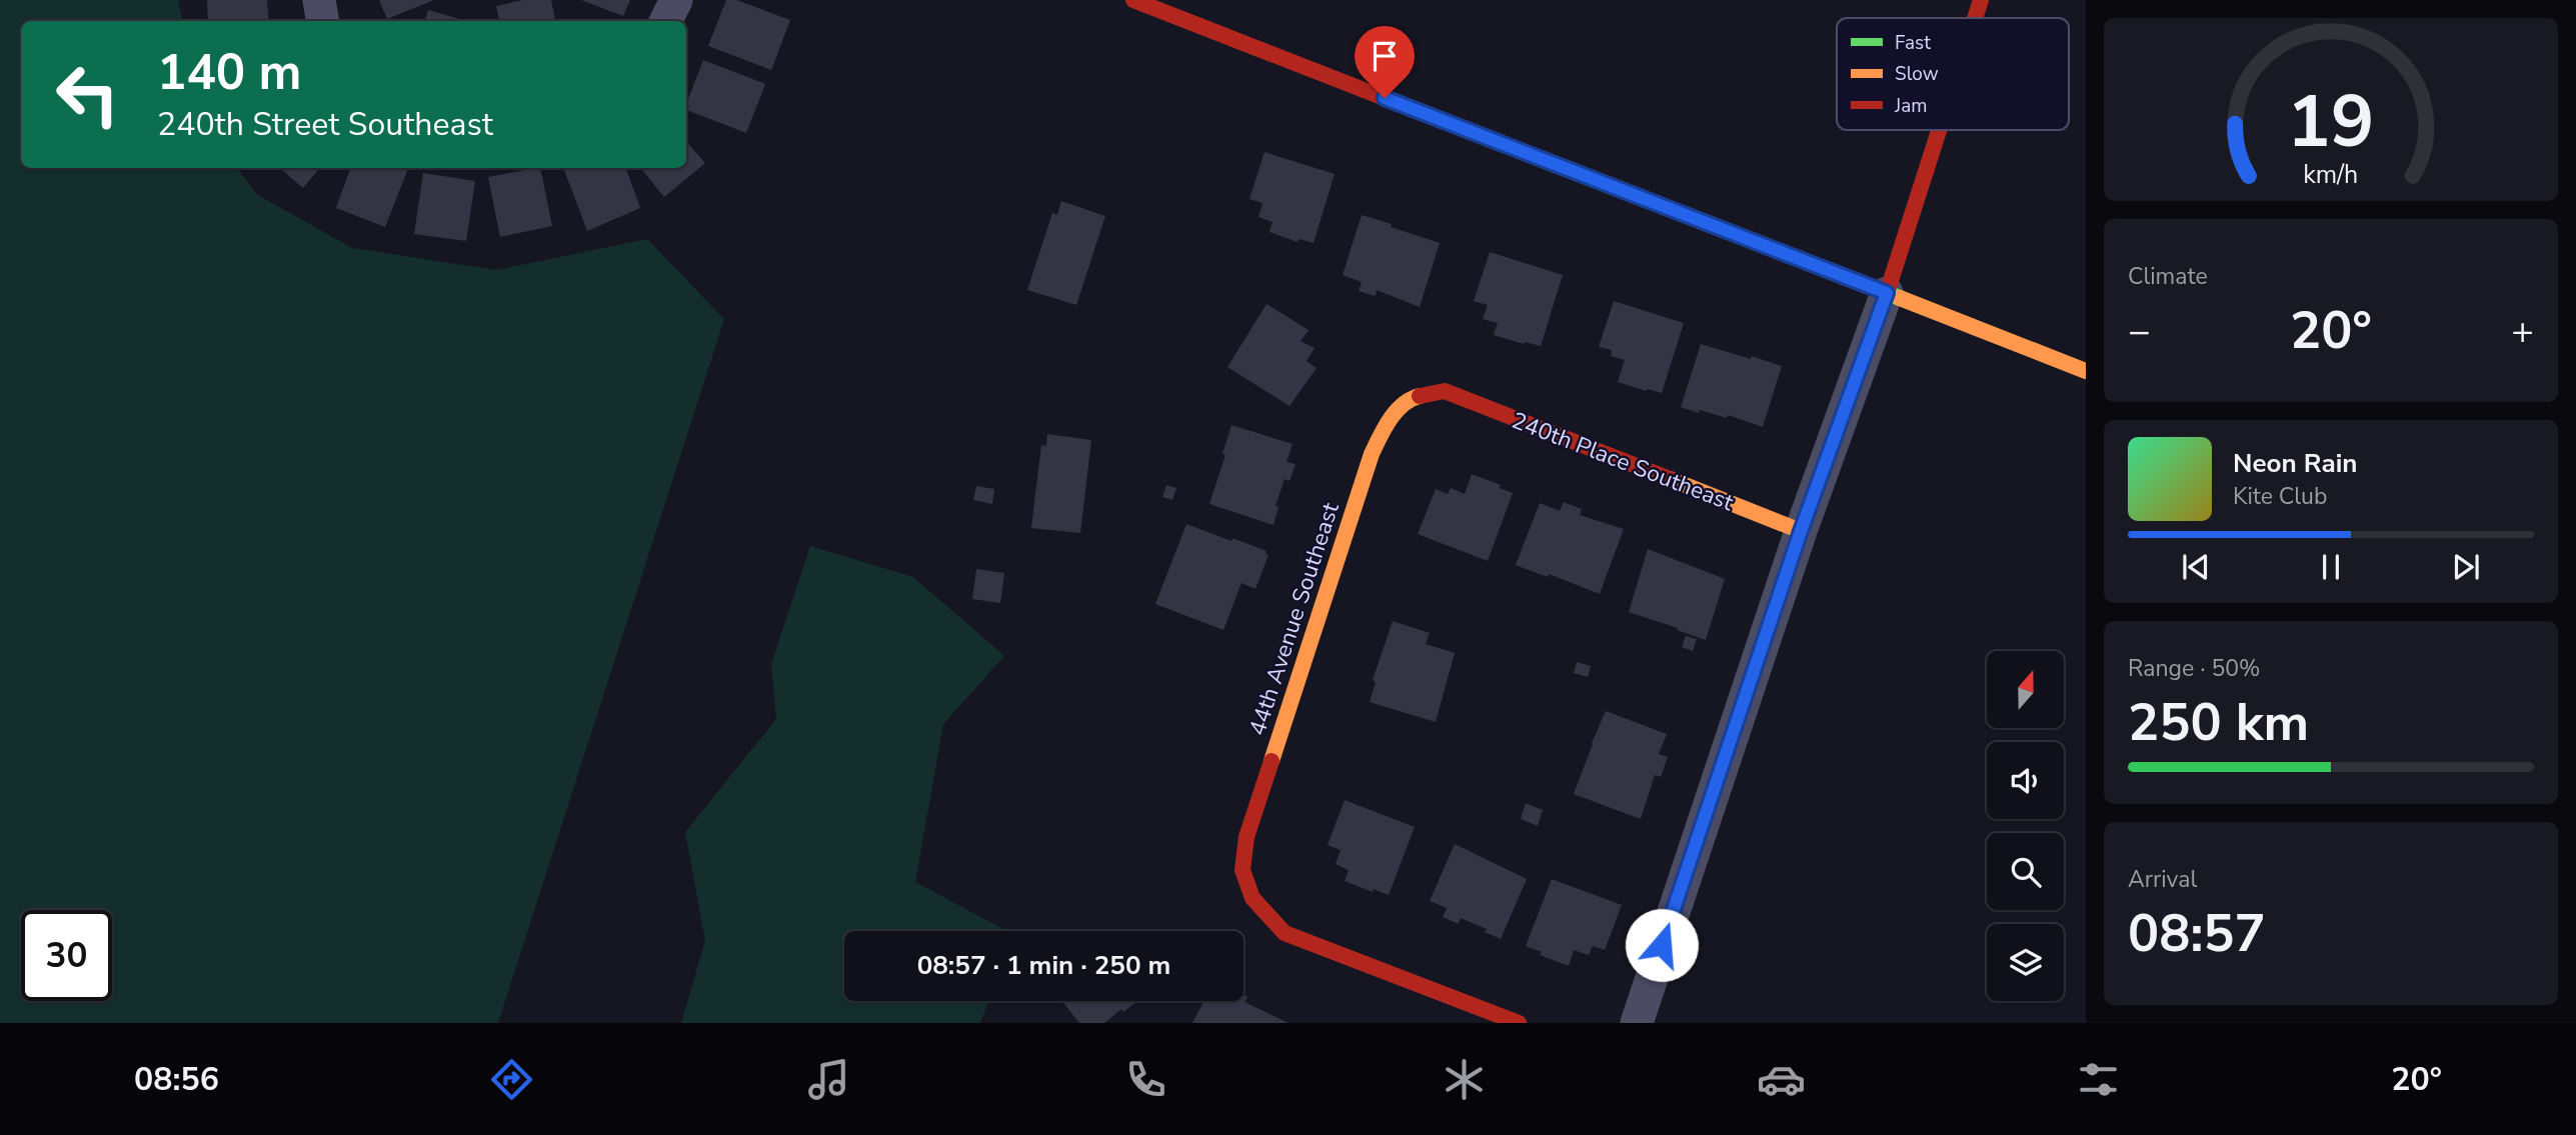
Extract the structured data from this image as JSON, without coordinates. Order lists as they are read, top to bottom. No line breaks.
{"streets":{"street":["240th Place Southeast","44th Avenue Southeast"]},"crossings":[["240th Place Southeast","44th Avenue Southeast"]],"legend":["Fast","Slow","Jam"],"north":"top","page":{"turn":["140 m","240th Street Southeast"],"tile":["Climate",["Range · 50%","250 km"],["Arrival","08:57"]],"heat":["−","20°","+"],"song":["Neon Rain","Kite Club"],"limit":"30","trip":"08:57 · 1 min · 250 m","tabs":["08:56","20°"],"gauge":["19","km/h"]}}
